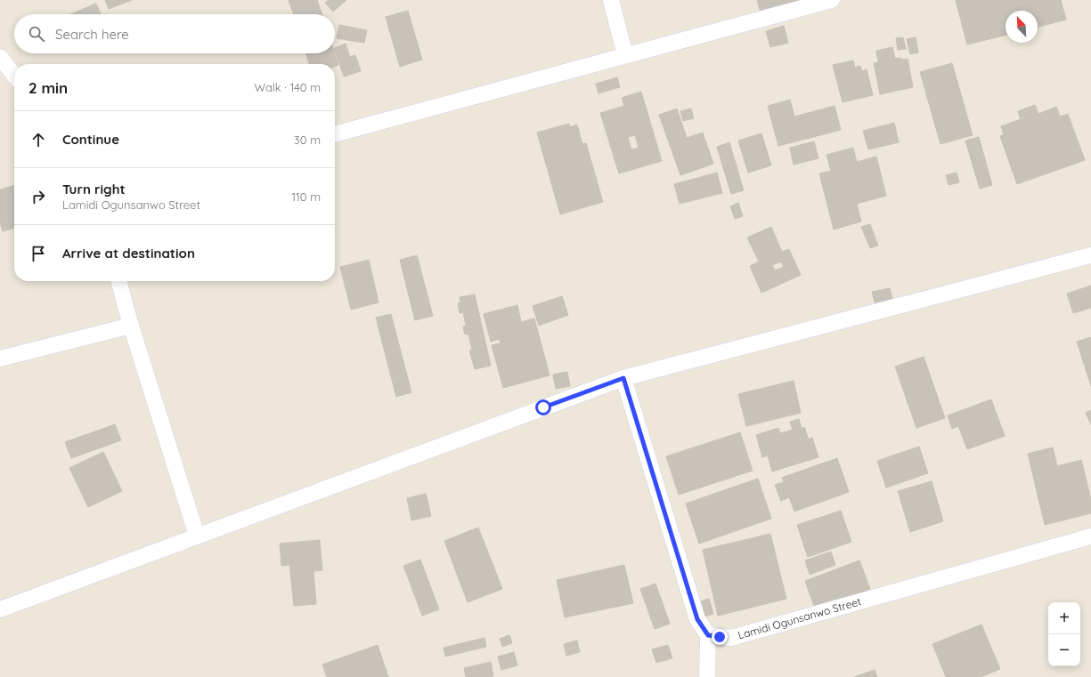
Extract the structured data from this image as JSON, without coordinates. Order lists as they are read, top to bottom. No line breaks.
{"streets":{"street":["Lamidi Ogunsanwo Street"]},"north":"top left","page":{"search":"Search here","heading":["2 min","Walk · 140 m"],"list":[["Continue","30 m"],["Turn right","Lamidi Ogunsanwo Street","110 m"],"Arrive at destination"],"map_buttons":["+","−"]}}
